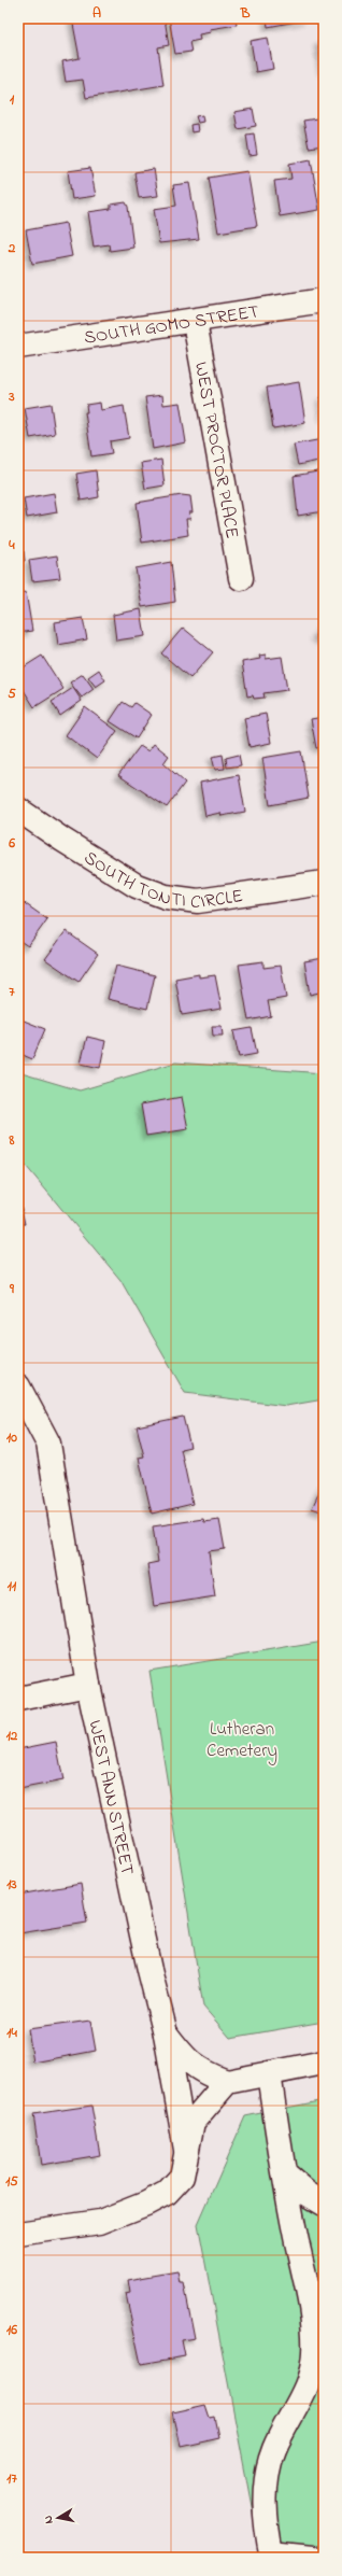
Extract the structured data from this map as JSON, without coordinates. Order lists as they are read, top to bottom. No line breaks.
{"streets":{"street":["SOUTH GOMO STREET","WEST PROCTOR PLACE","SOUTH TONTI CIRCLE","WEST ANN STREET"]},"crossings":[["SOUTH GOMO STREET","WEST PROCTOR PLACE"]],"parks":["Lutheran Cemetery"],"north":"left","grid":{"columns":["A","B"],"rows":["1","2","3","4","5","6","7","8","9","10","11","12","13","14","15","16","17"]}}
